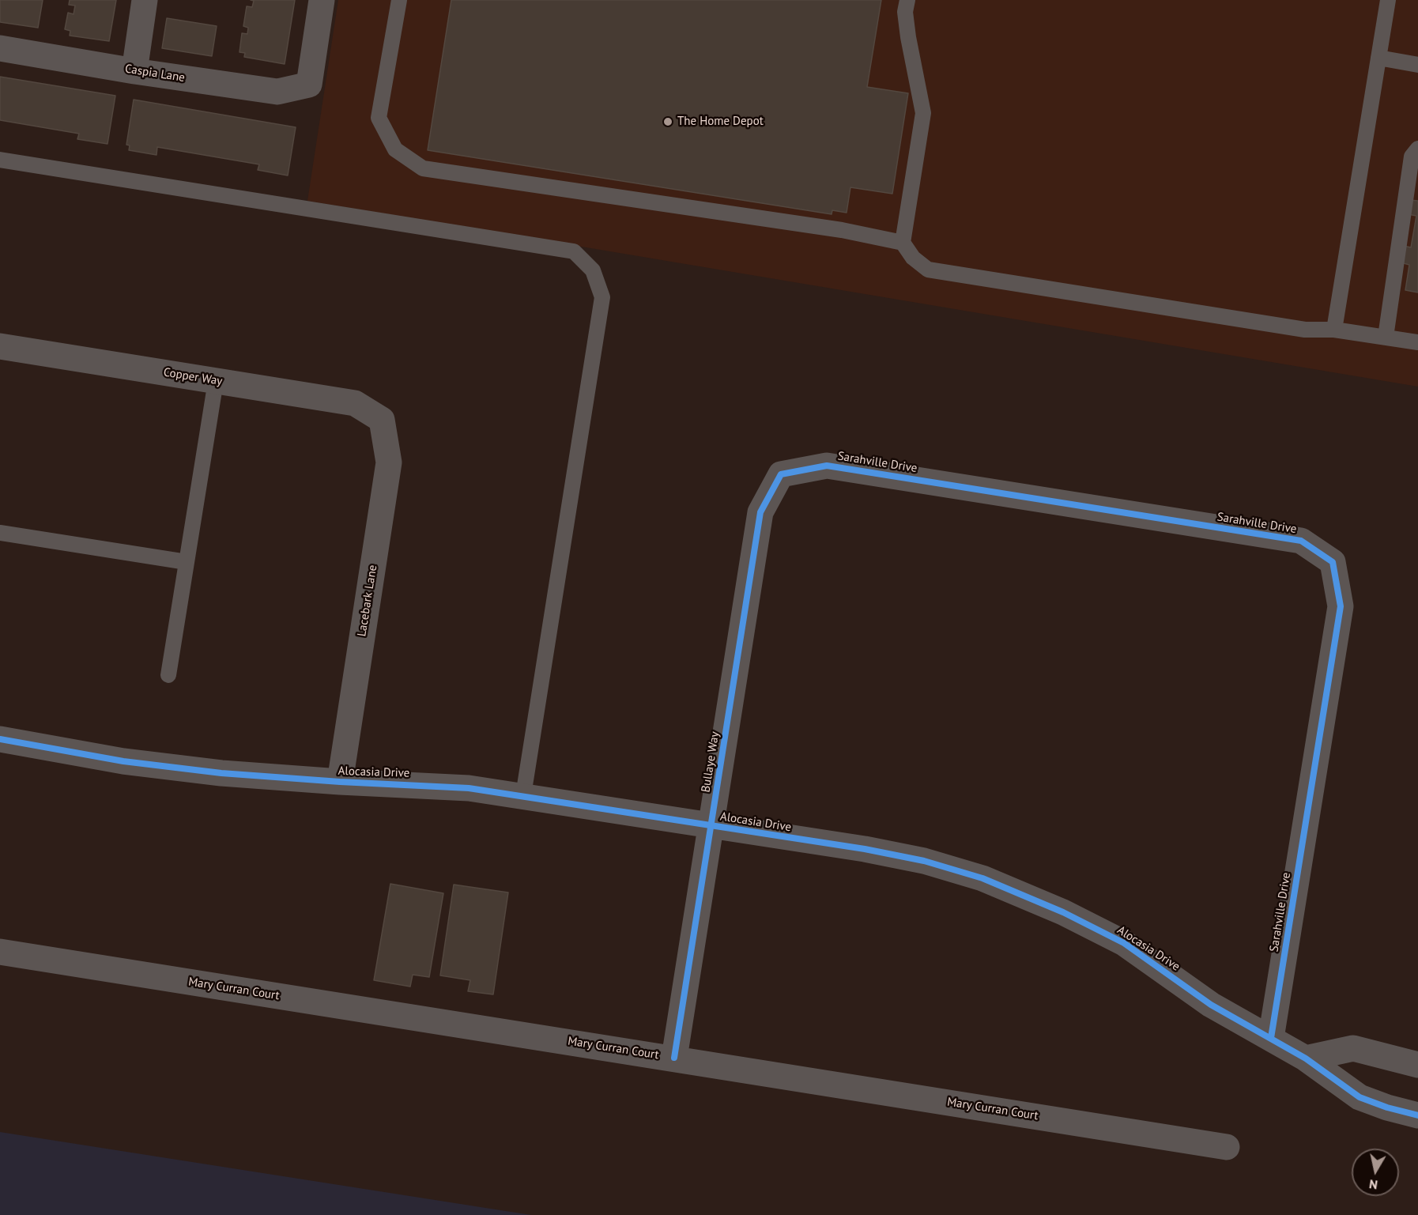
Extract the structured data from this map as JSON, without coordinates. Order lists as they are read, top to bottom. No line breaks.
{"streets":{"street":["Caspia Lane","Copper Way","Sarahville Drive","Lacebark Lane","Bullaye Way","Alocasia Drive","Mary Curran Court"]},"crossings":[["Copper Way","Lacebark Lane"],["Sarahville Drive","Bullaye Way"],["Sarahville Drive","Alocasia Drive"],["Lacebark Lane","Alocasia Drive"],["Bullaye Way","Alocasia Drive"],["Bullaye Way","Mary Curran Court"]],"places":["The Home Depot"],"north":"bottom"}
